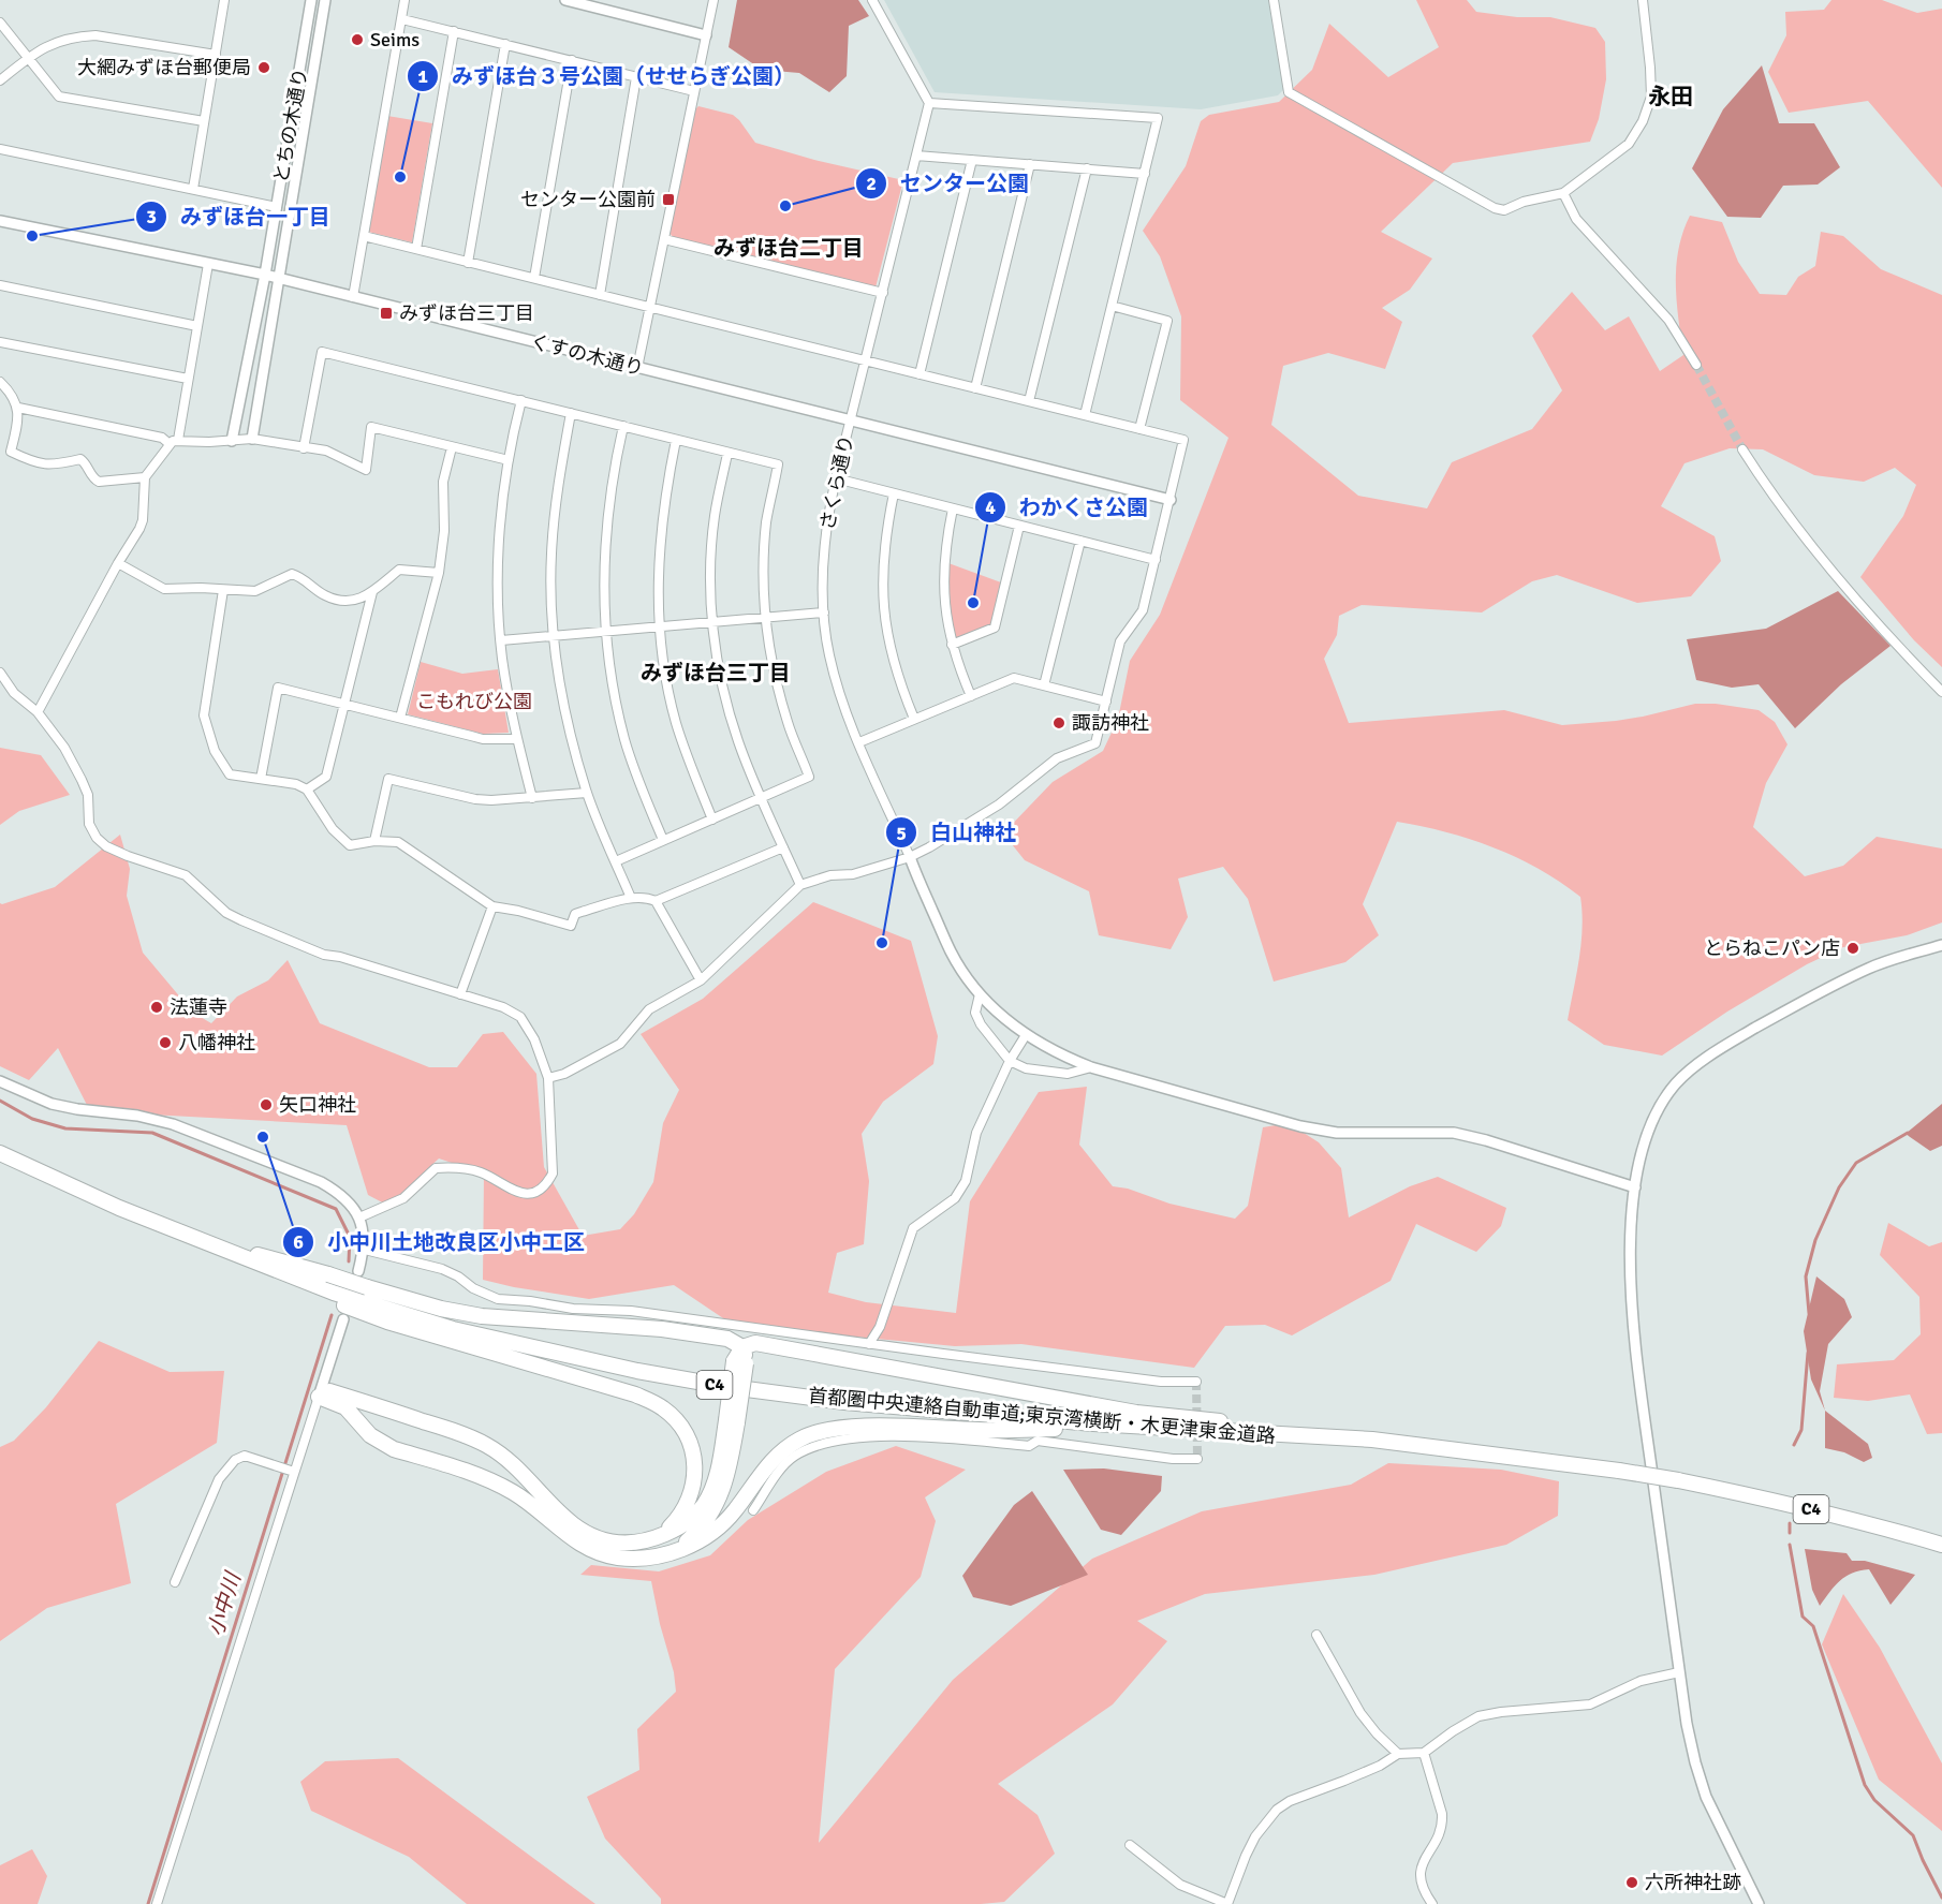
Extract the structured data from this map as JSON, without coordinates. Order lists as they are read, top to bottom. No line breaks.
{"streets":{"highway":["C4","首都圏中央連絡自動車道;東京湾横断・木更津東金道路"],"street":["とちの木通り","くすの木通り","さくら通り"]},"crossings":[["とちの木通り","くすの木通り"],["くすの木通り","さくら通り"]],"districts":["永田","みずほ台二丁目","みずほ台三丁目"],"water":["小中川"],"parks":["こもれび公園"],"places":{"other":["Seims","大網みずほ台郵便局","みずほ台３号公園（せせらぎ公園）","センター公園","みずほ台一丁目","わかくさ公園","諏訪神社","白山神社","とらねこパン店","法蓮寺","八幡神社","矢口神社","小中川土地改良区小中工区","六所神社跡"],"transit":["センター公園前","みずほ台三丁目"]}}
